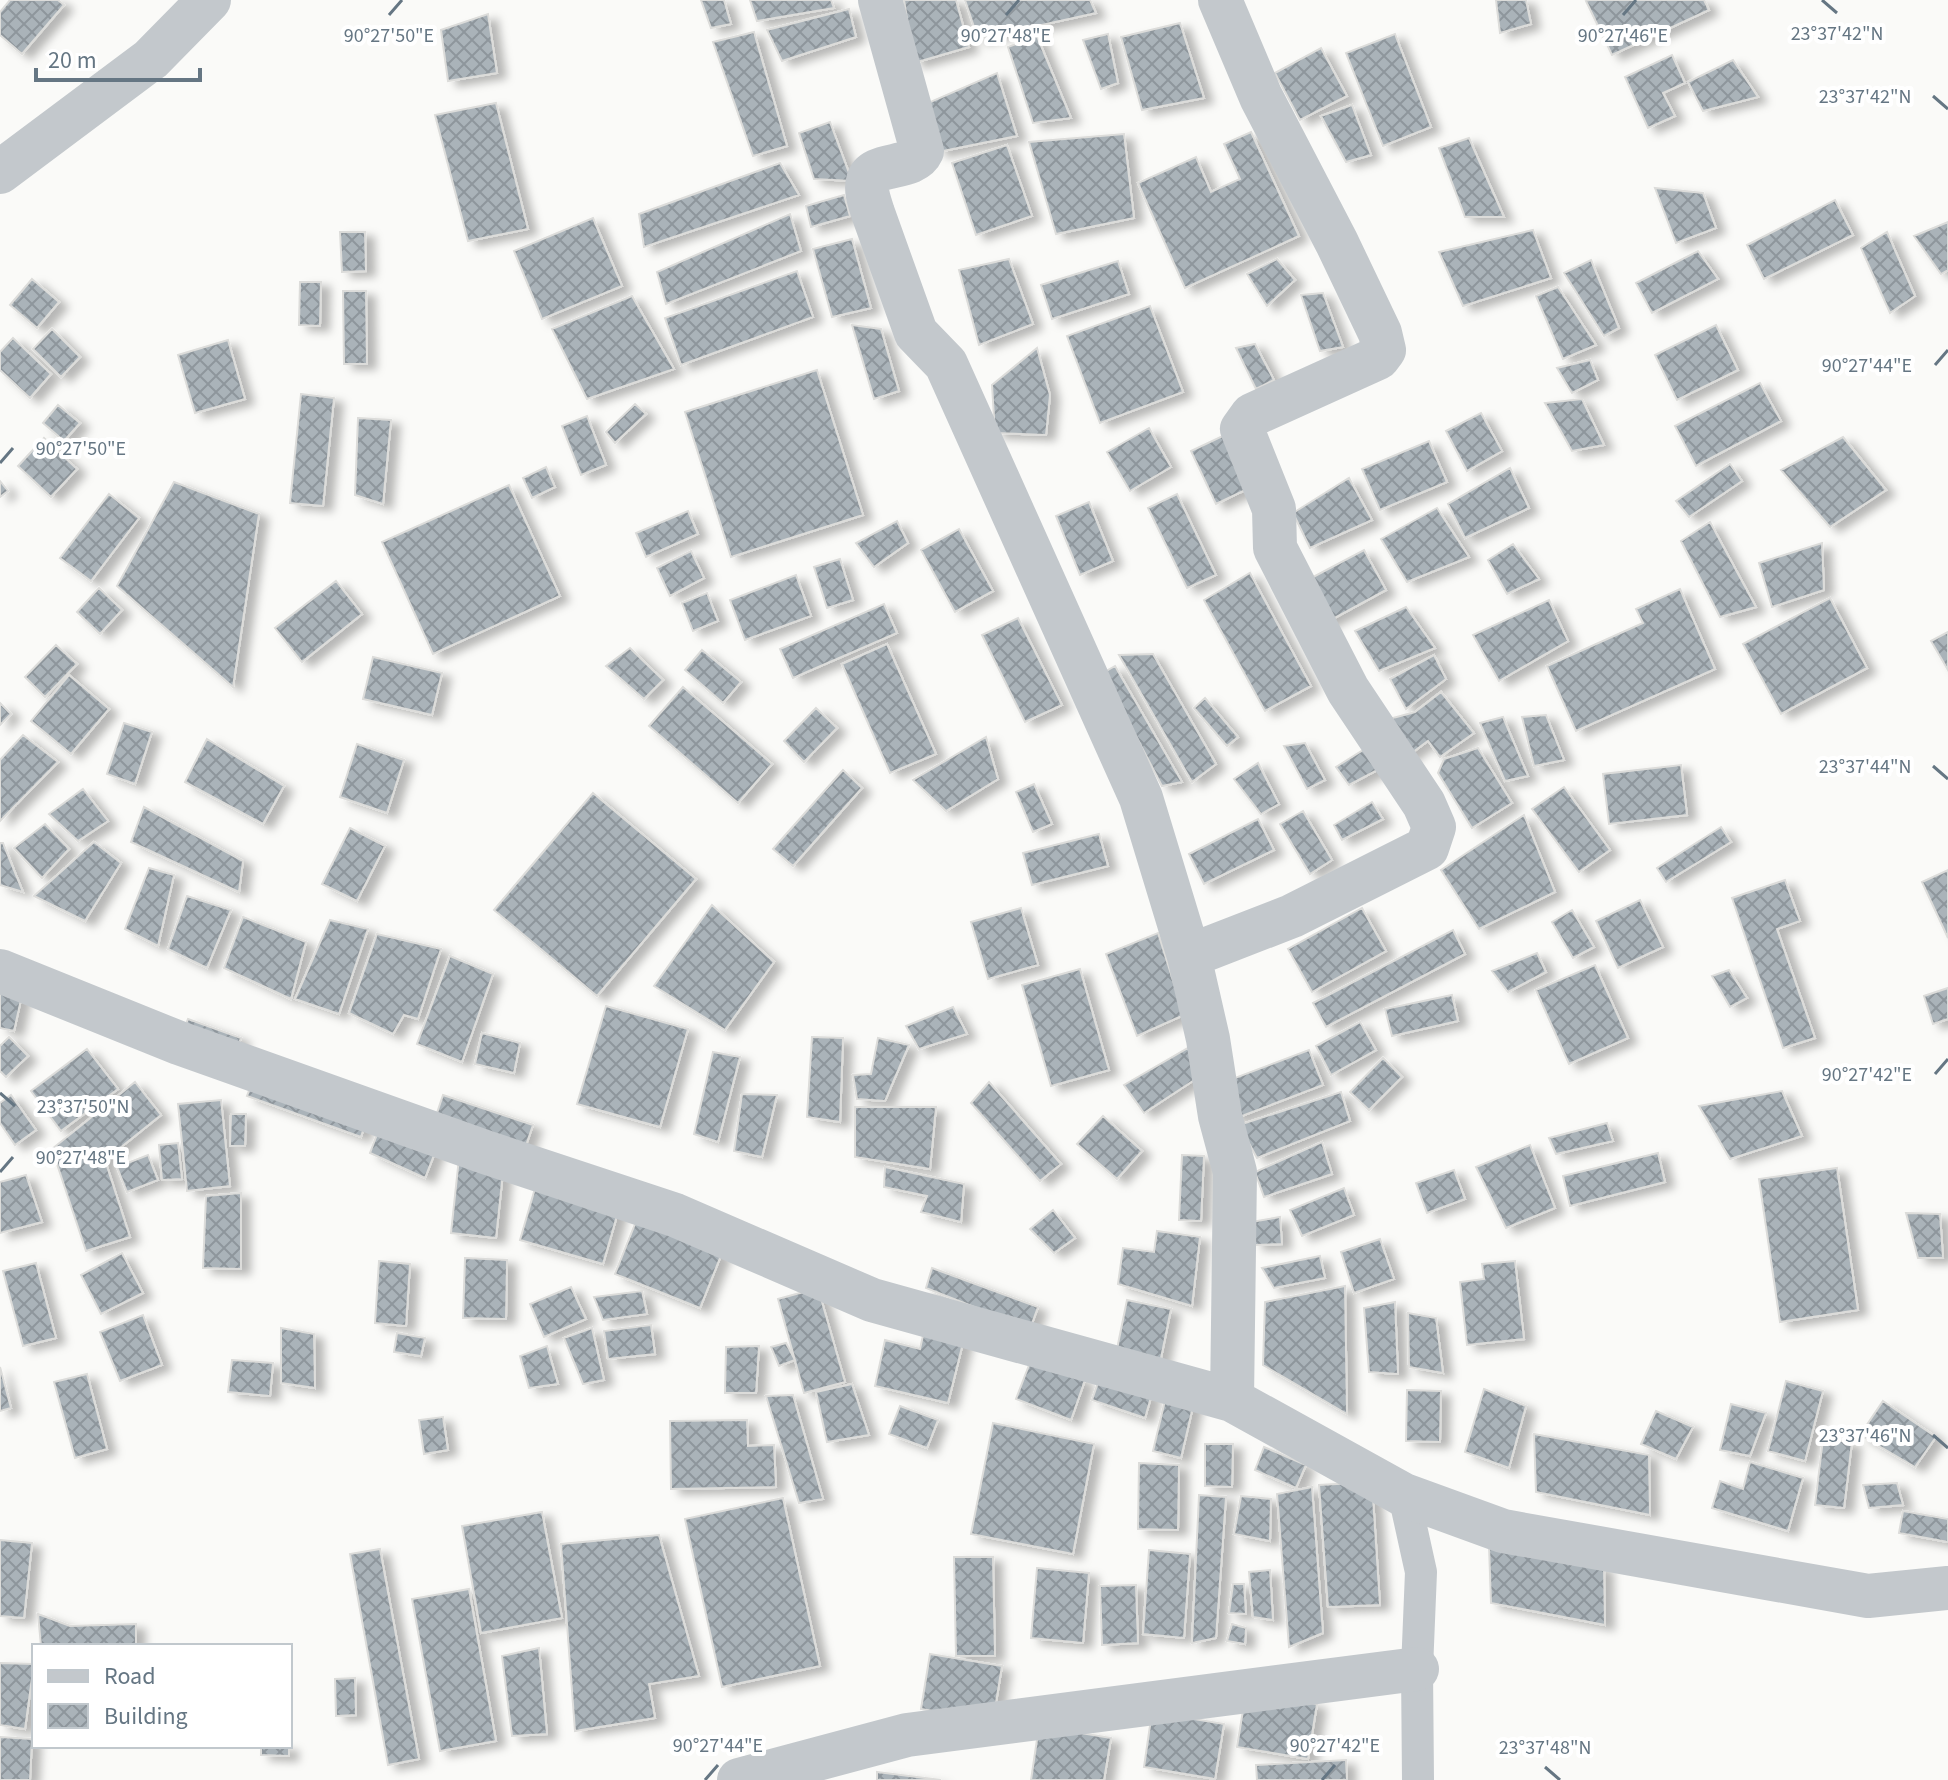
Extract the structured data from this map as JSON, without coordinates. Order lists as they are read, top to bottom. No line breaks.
{"legend":["Road","Building"],"scale_bar":"20 m","coordinates":["23°37'42\"N","90°27'50\"E","90°27'48\"E","90°27'46\"E","90°27'44\"E","23°37'44\"N","90°27'42\"E","23°37'50\"N","23°37'46\"N","23°37'48\"N"]}
